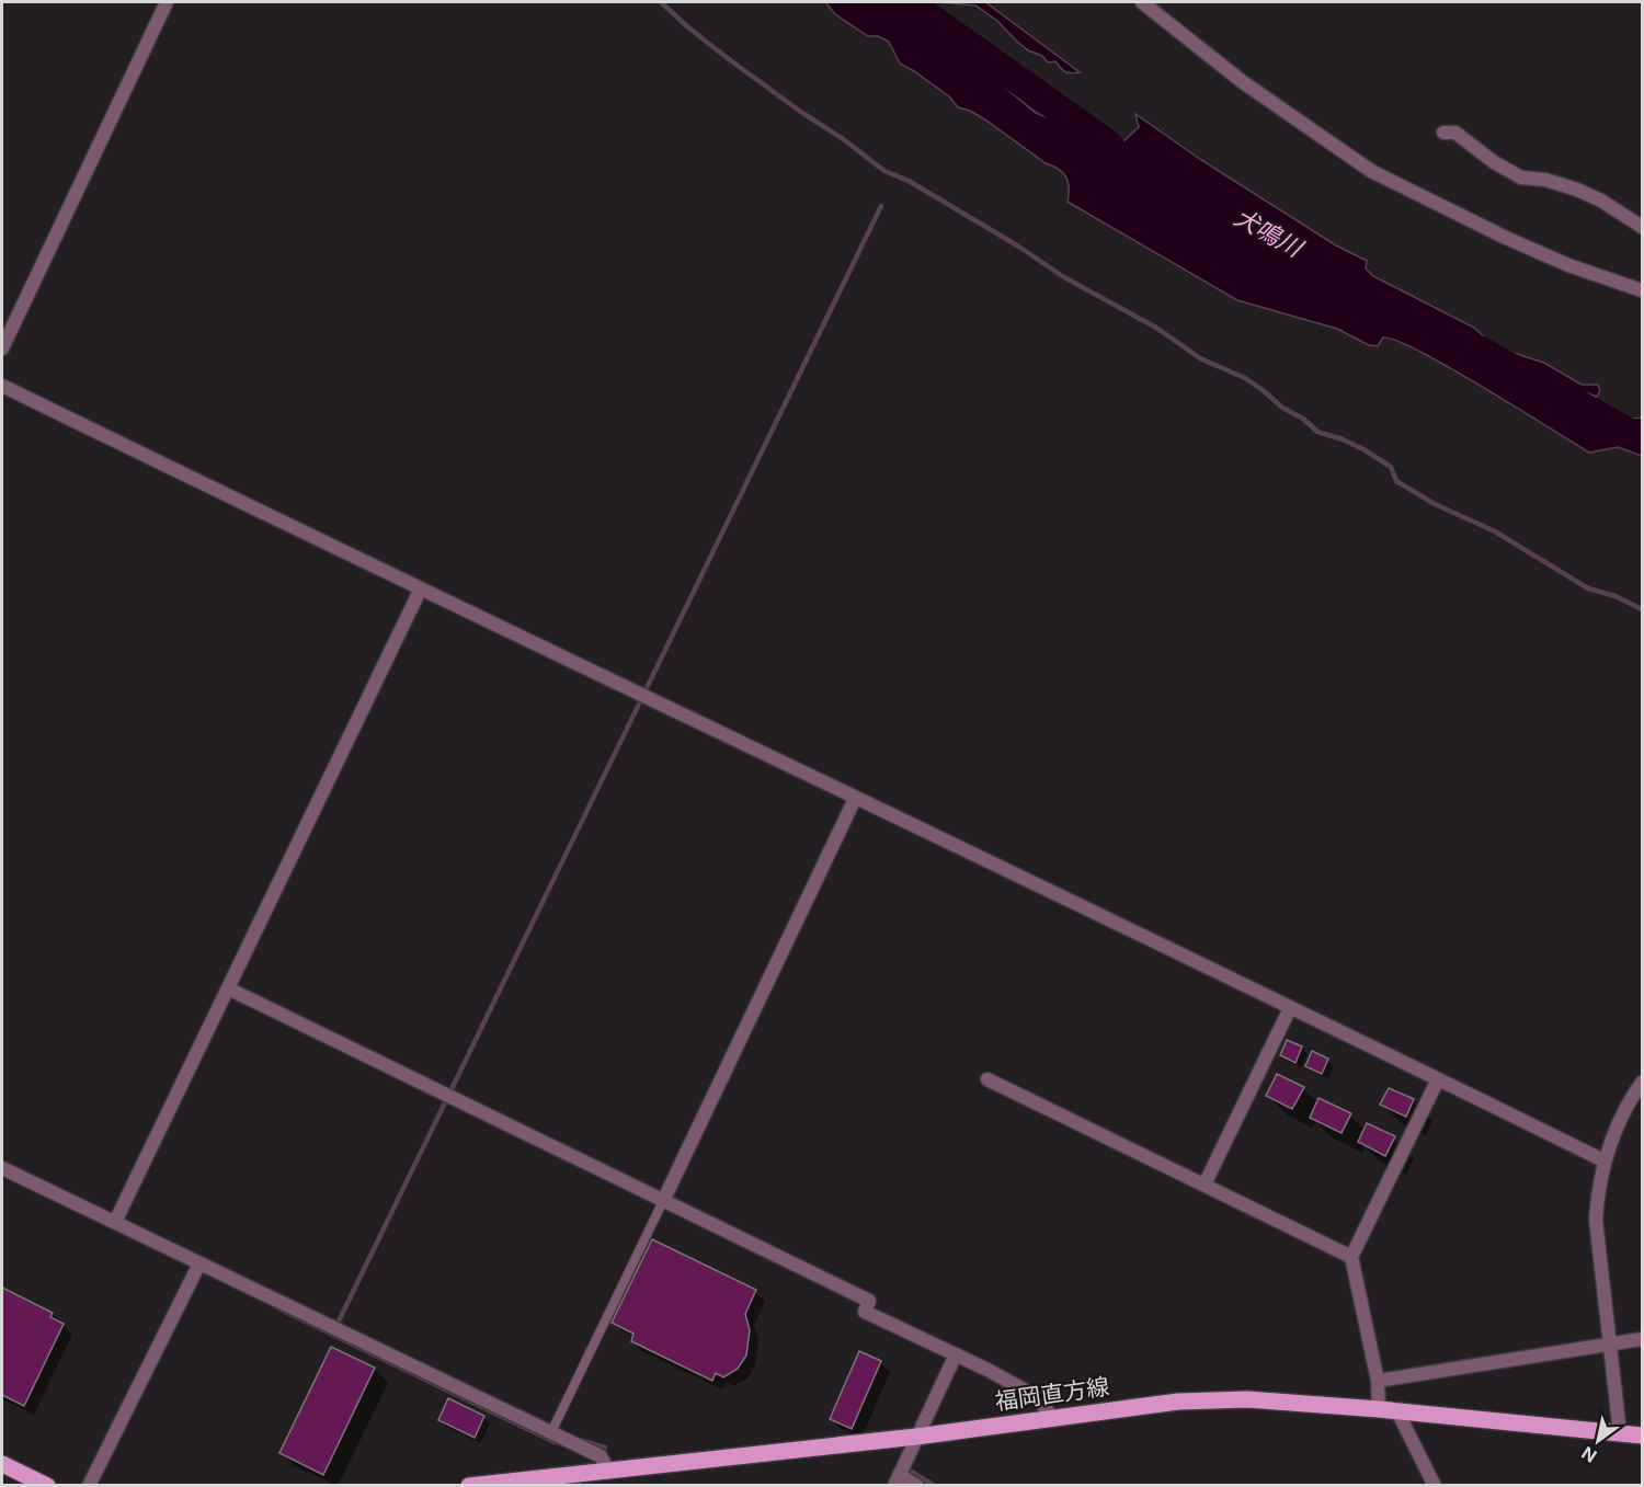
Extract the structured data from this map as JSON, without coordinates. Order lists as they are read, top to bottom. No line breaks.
{"streets":{"main road":["福岡直方線"]},"water":["犬鳴川"],"north":"bottom left"}
